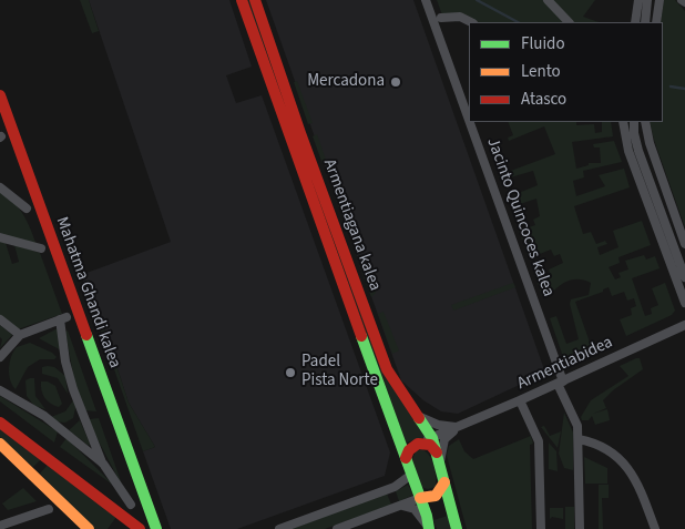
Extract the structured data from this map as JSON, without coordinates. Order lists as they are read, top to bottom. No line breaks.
{"streets":{"main road":["Armentiagana kalea","Mahatma Ghandi kalea"],"street":["Jacinto Quincoces kalea","Armentiabidea"]},"crossings":[["Jacinto Quincoces kalea","Armentiabidea"],["Armentiagana kalea","Armentiabidea"]],"places":["Mercadona","Padel Pista Norte"],"legend":["Fluido","Lento","Atasco"]}
